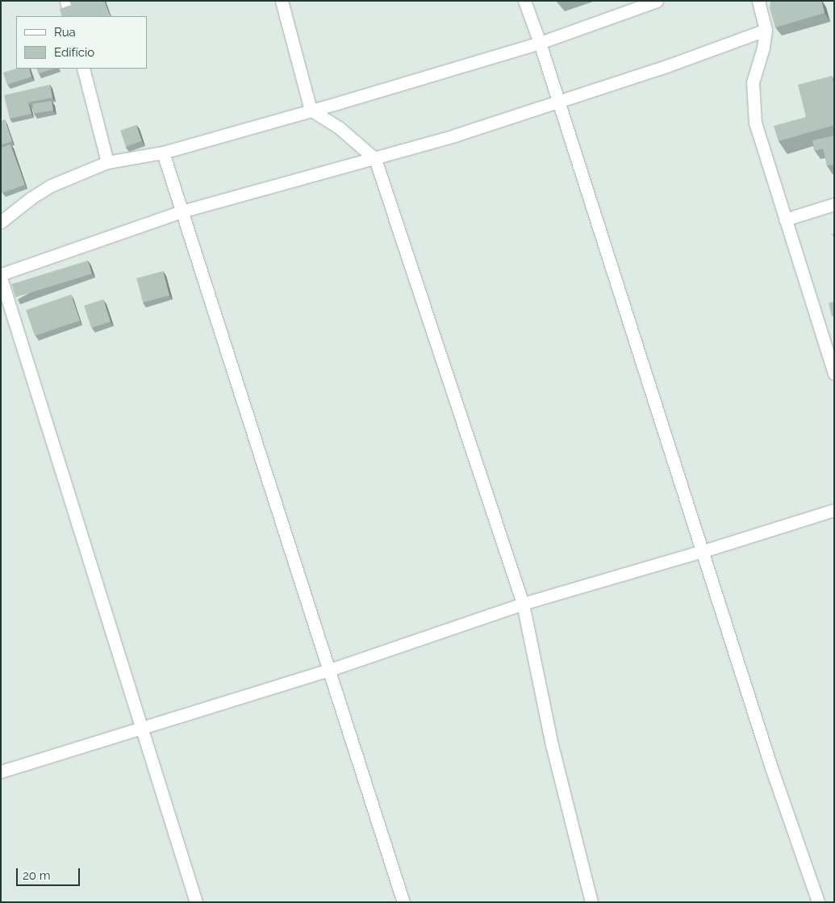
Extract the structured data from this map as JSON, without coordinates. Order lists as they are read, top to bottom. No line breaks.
{"legend":["Rua","Edifício"],"scale_bar":"20 m"}
